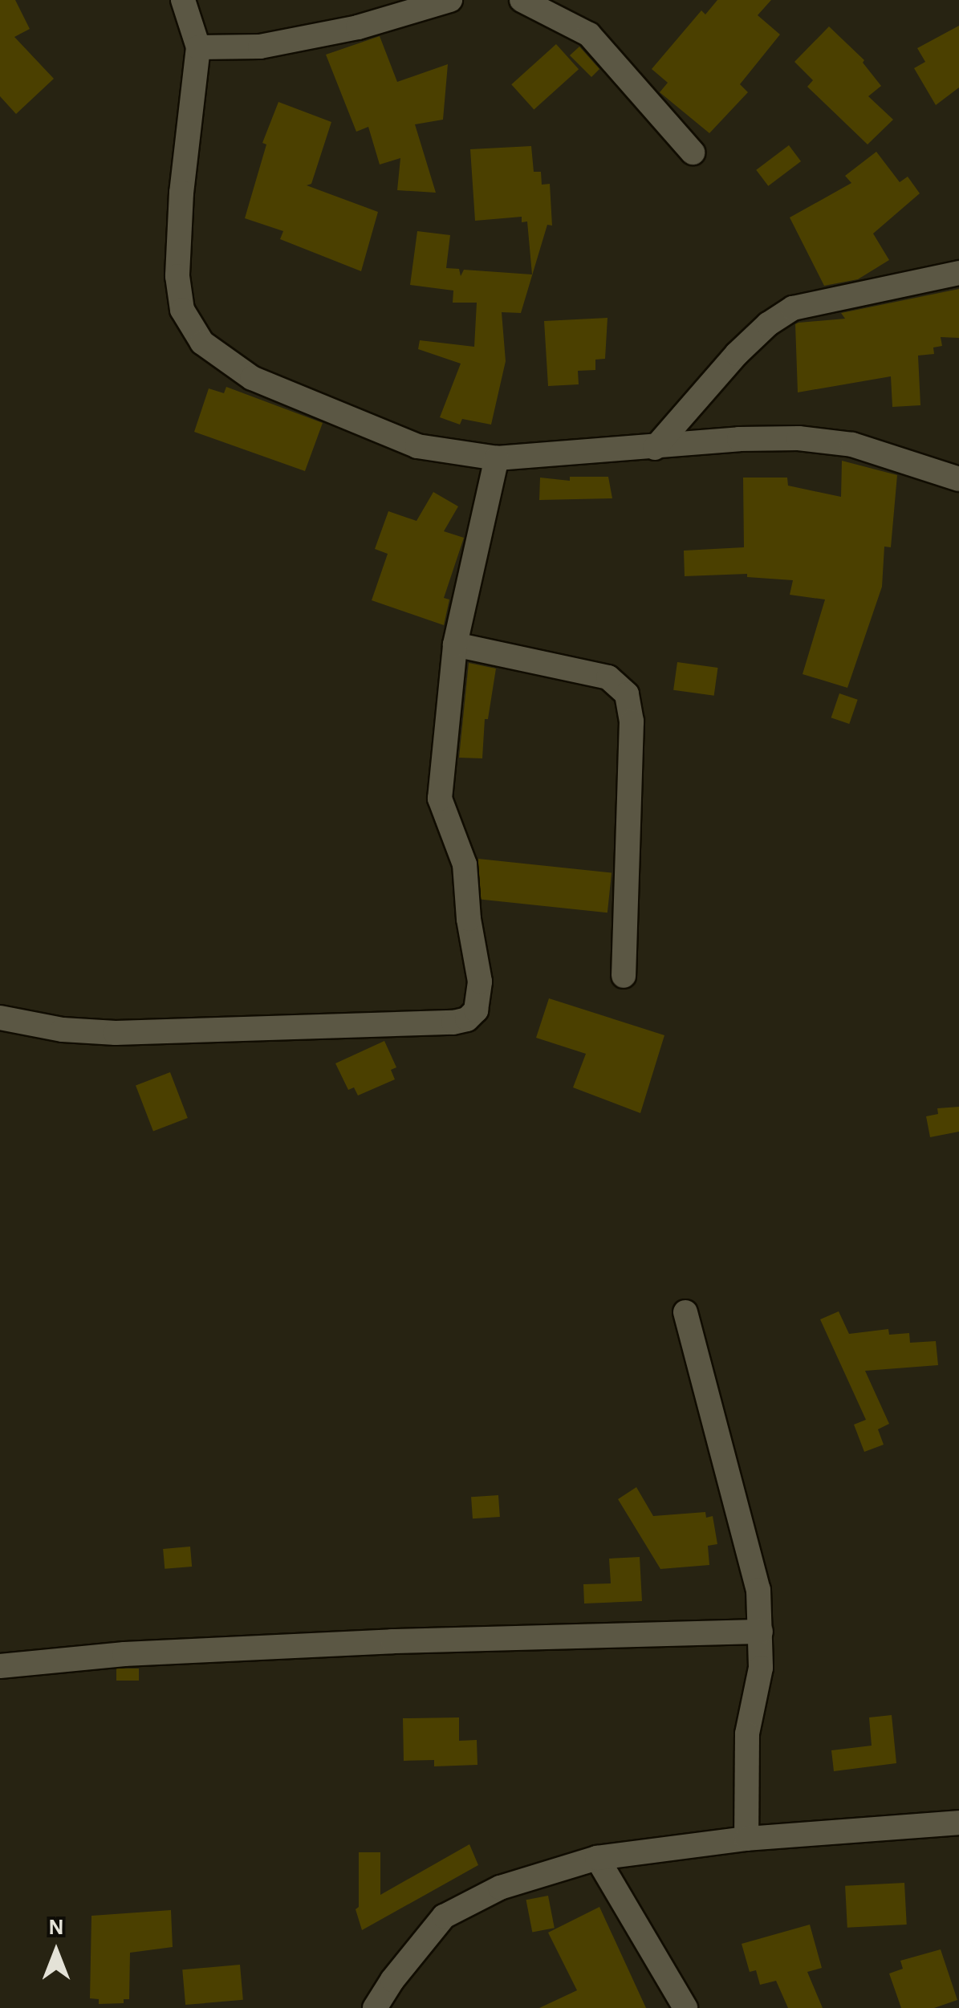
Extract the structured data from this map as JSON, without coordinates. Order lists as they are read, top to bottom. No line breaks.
{"north":"top"}
